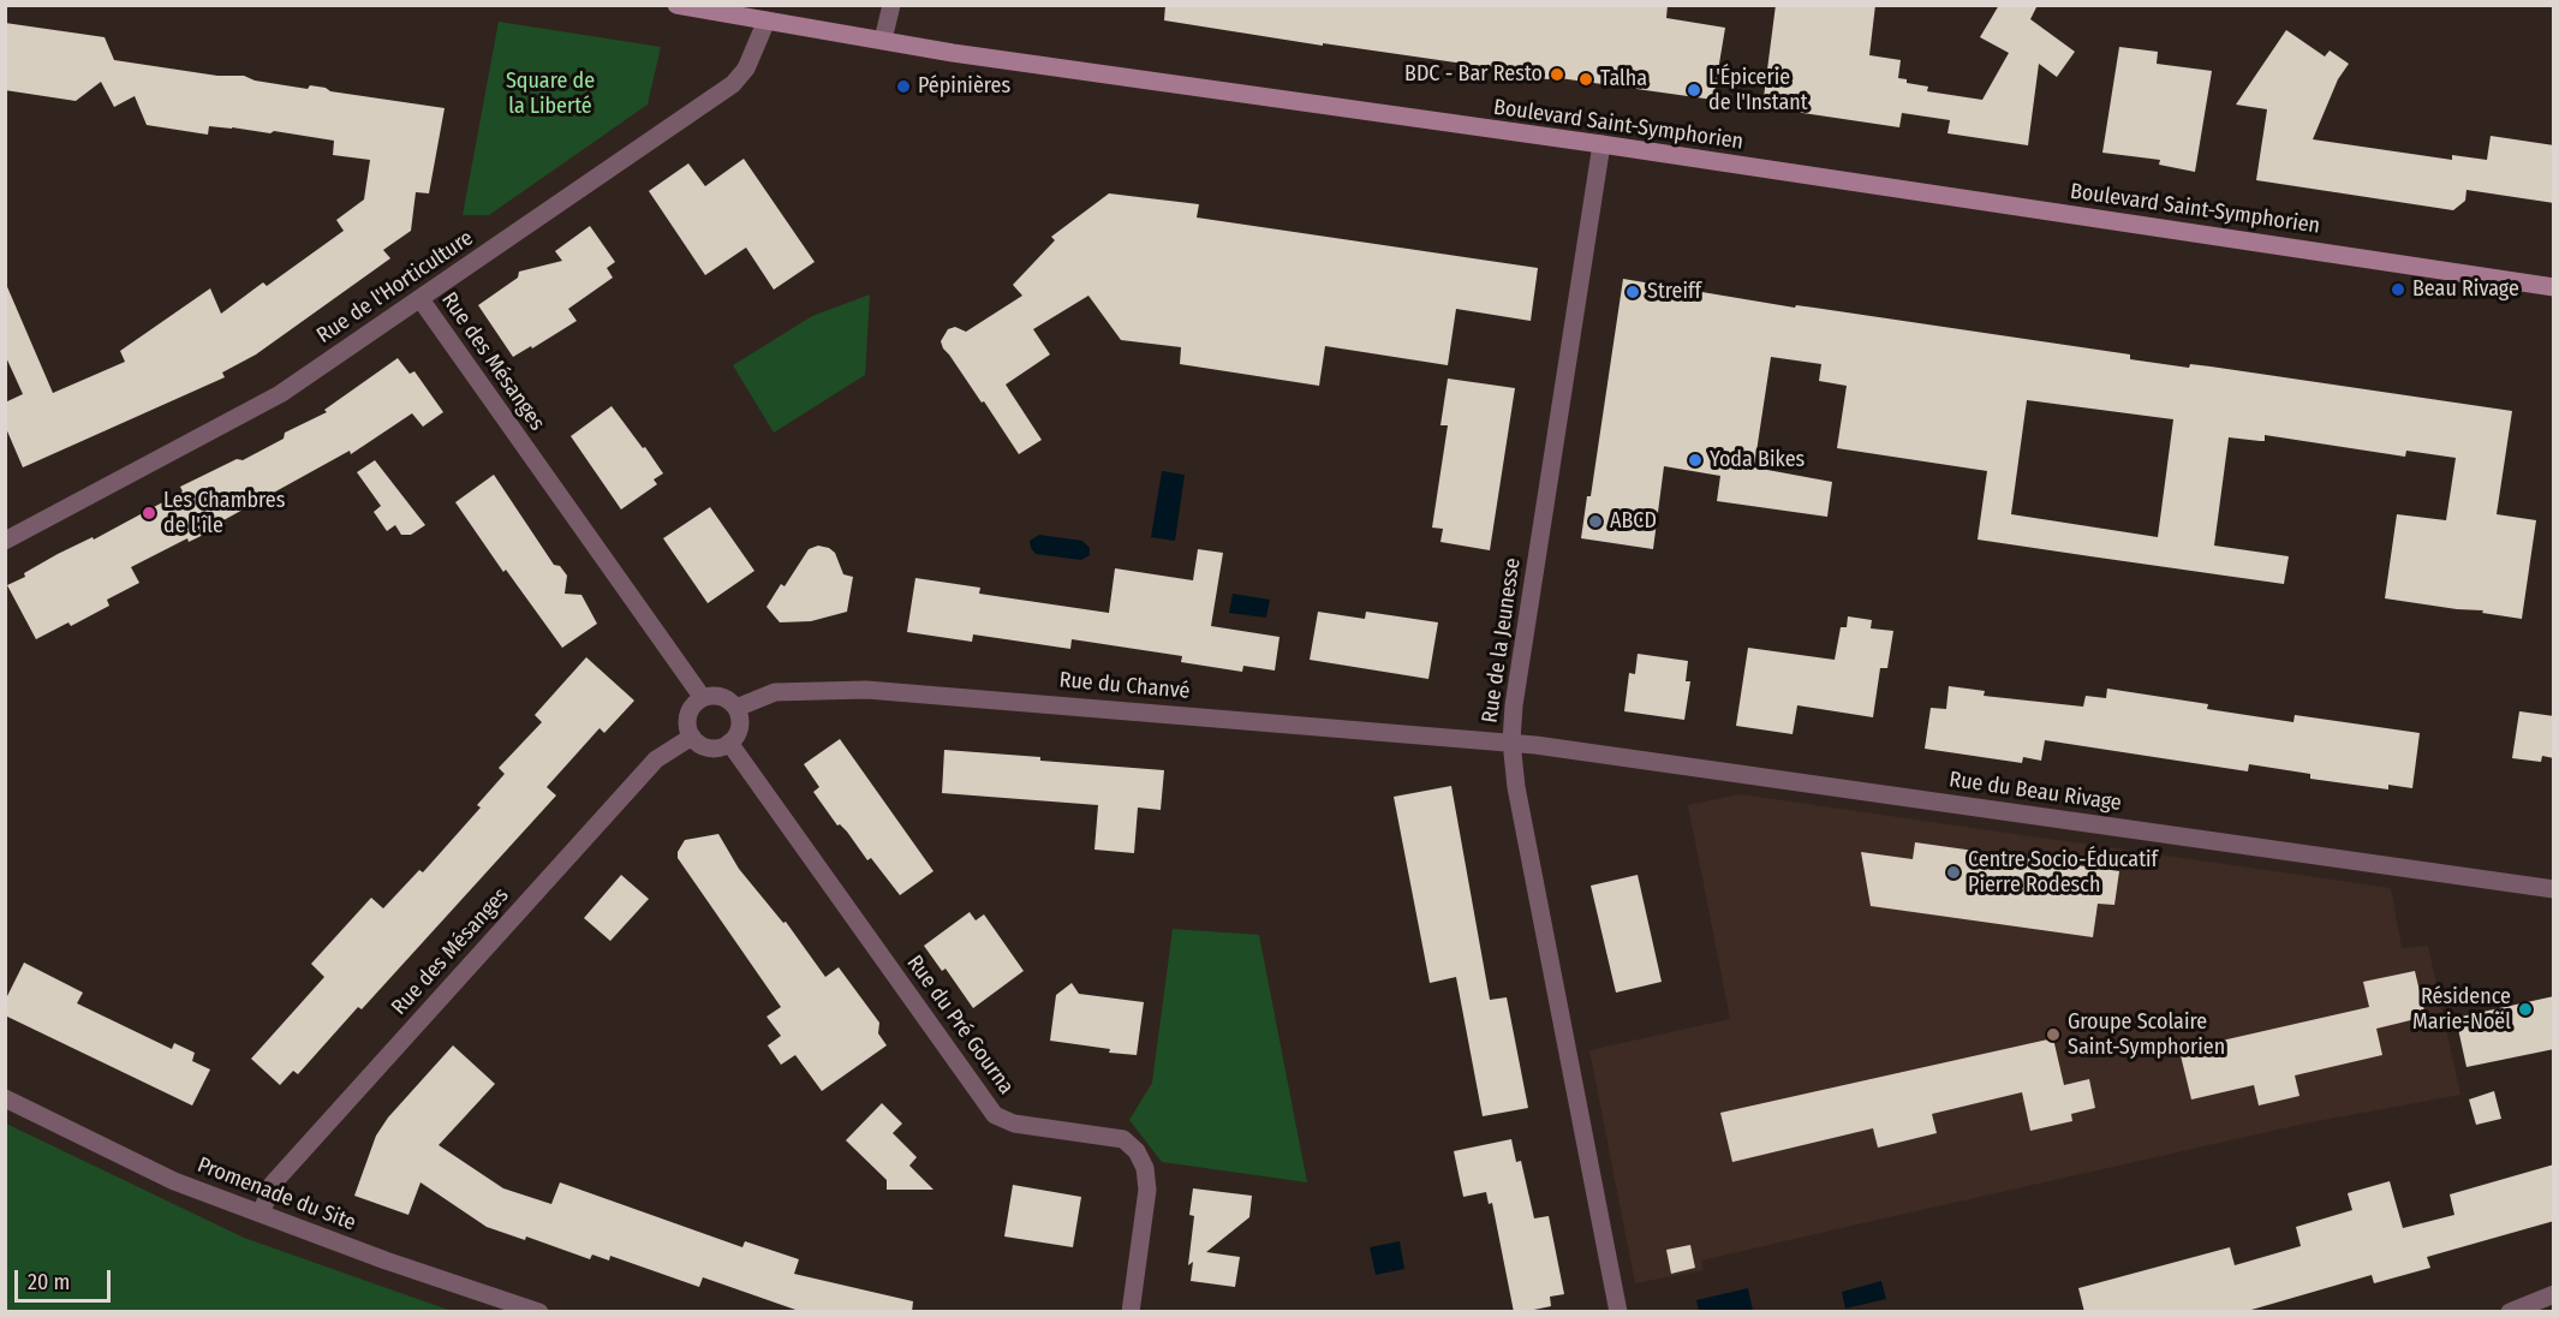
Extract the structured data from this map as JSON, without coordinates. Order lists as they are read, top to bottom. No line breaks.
{"streets":{"main road":["Boulevard Saint-Symphorien"],"street":["Rue de l'Horticulture","Rue des Mésanges","Rue de la Jeunesse","Rue du Chanvé","Rue du Beau Rivage","Rue du Pré Gourna","Promenade du Site"]},"crossings":[["Boulevard Saint-Symphorien","Rue de l'Horticulture"],["Boulevard Saint-Symphorien","Rue de la Jeunesse"],["Rue de l'Horticulture","Rue des Mésanges"],["Rue des Mésanges","Rue du Chanvé"],["Rue des Mésanges","Rue du Pré Gourna"],["Rue des Mésanges","Promenade du Site"],["Rue de la Jeunesse","Rue du Chanvé"],["Rue de la Jeunesse","Rue du Beau Rivage"],["Rue du Chanvé","Rue du Beau Rivage"],["Rue du Chanvé","Rue du Pré Gourna"]],"parks":["Square de la Liberté"],"places":["BDC - Bar Resto","Talha","Pépinières","L'Épicerie de l'Instant","Beau Rivage","Streiff","Yoda Bikes","Les Chambres de l'île","ABCD","Centre Socio-Éducatif Pierre Rodesch","Résidence Marie-Noël","Groupe Scolaire Saint-Symphorien"],"scale_bar":"20 m"}
